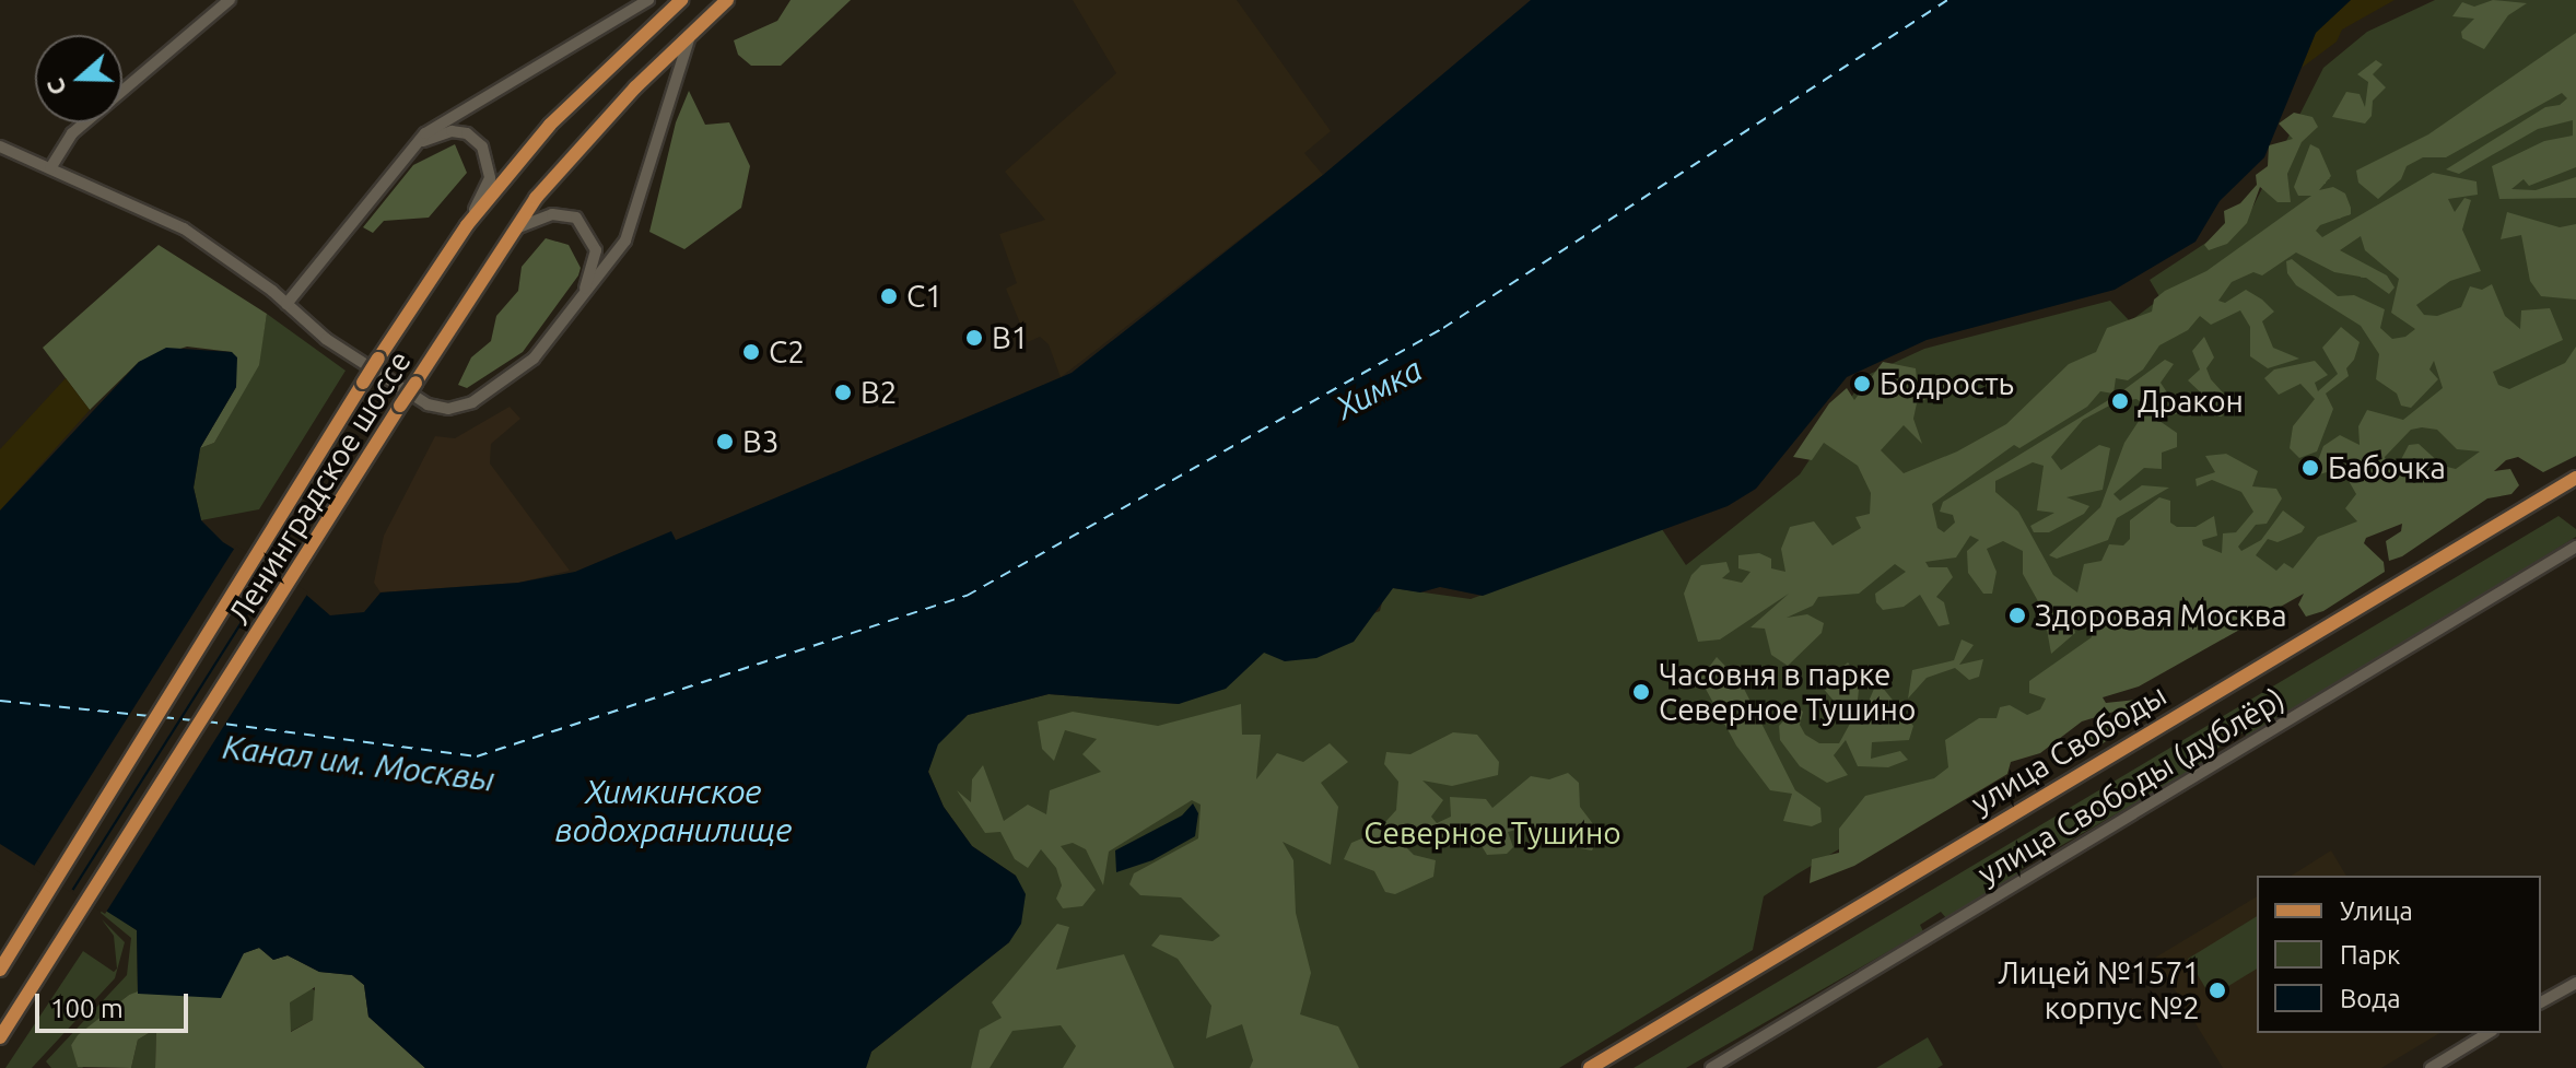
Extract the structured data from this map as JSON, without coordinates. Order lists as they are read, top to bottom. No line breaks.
{"streets":{"main road":["Ленинградское шоссе","улица Свободы"],"street":["улица Свободы (дублёр)"]},"water":["Химка","Канал им. Москвы","Химкинское водохранилище"],"parks":["Северное Тушино"],"places":["C1","B1","C2","Бодрость","B2","Дракон","B3","Бабочка","Здоровая Москва","Часовня в парке Северное Тушино","Лицей №1571 корпус №2"],"legend":["Улица","Парк","Вода"],"scale_bar":"100 m","north":"left"}
